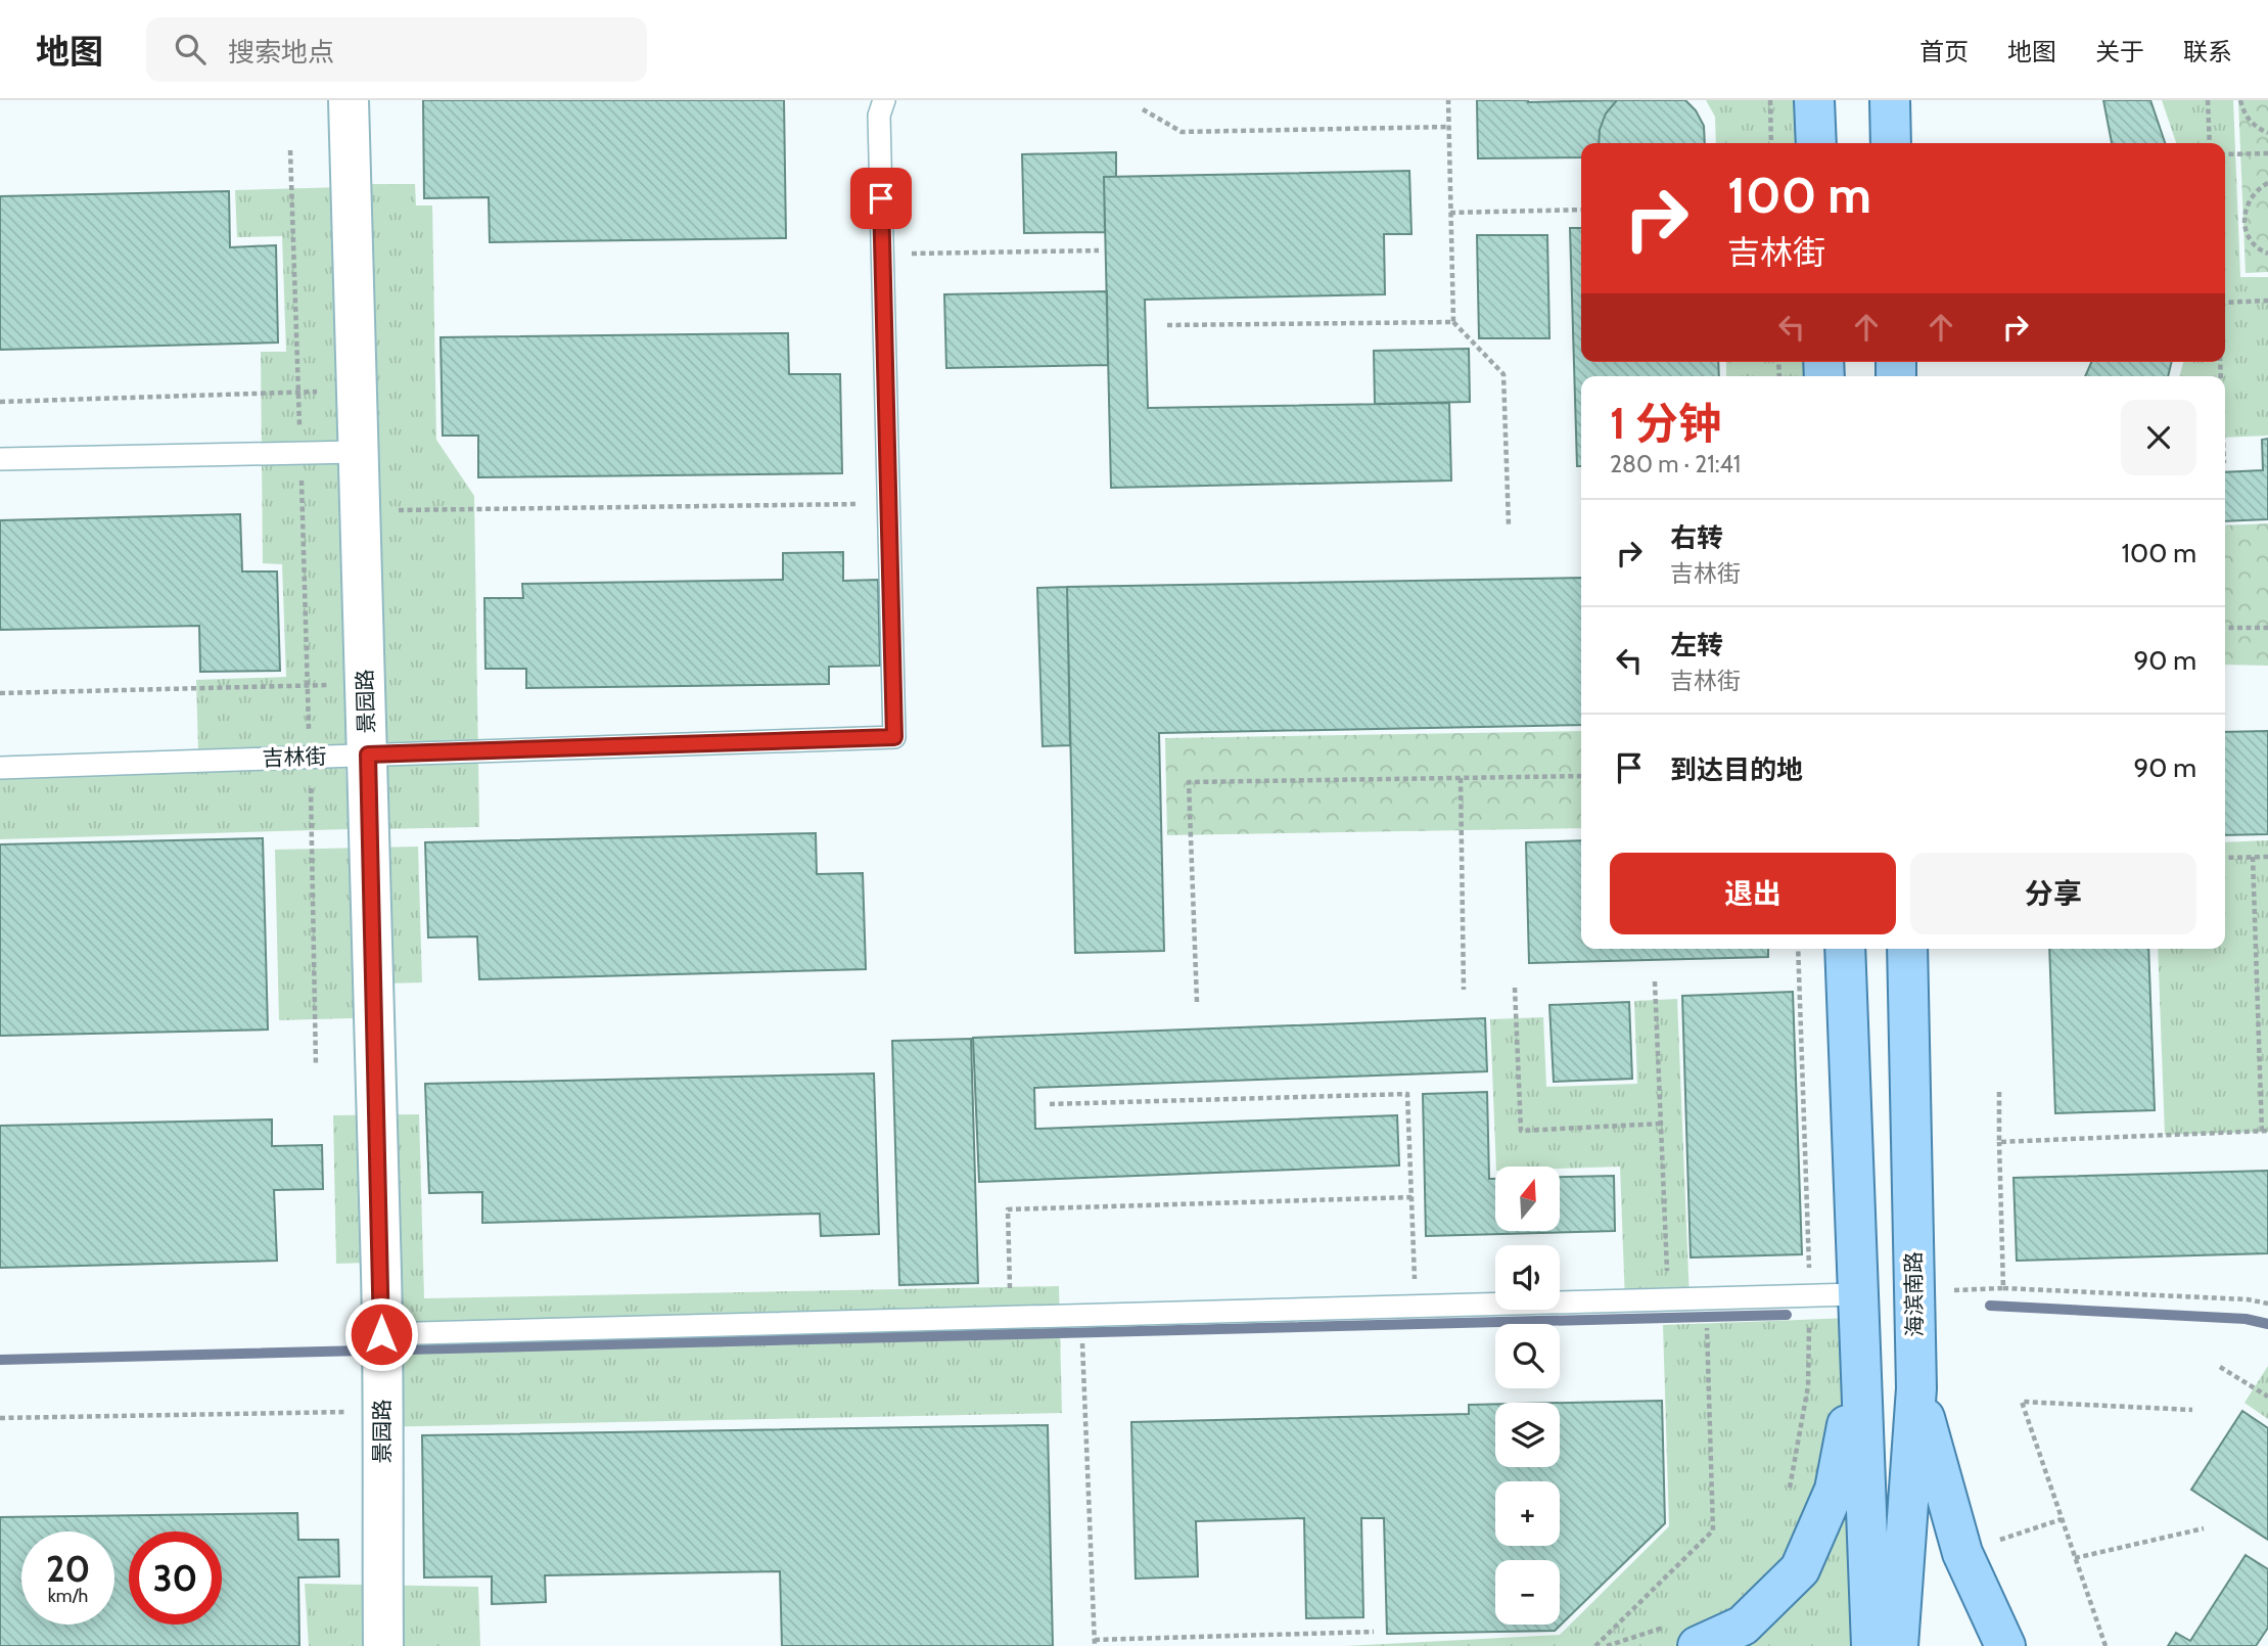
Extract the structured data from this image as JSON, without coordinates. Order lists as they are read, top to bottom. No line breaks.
{"streets":{"main road":["海滨南路"],"street":["景园路"],"lane":["吉林街"]},"crossings":[["景园路","吉林街"]],"north":"top","page":{"header":"地图","search":"搜索地点","nav":["首页","地图","关于","联系"],"turn":["100 m","吉林街"],"heading":["1 分钟","280 m · 21:41"],"list":[{"name":"右转","note":"吉林街","value":"100 m"},{"name":"左转","note":"吉林街","value":"90 m"},{"name":"到达目的地","value":"90 m"}],"buttons":["退出","分享"],"map_buttons":["+","−"],"speed":"20 km/h","limit":"30"}}
